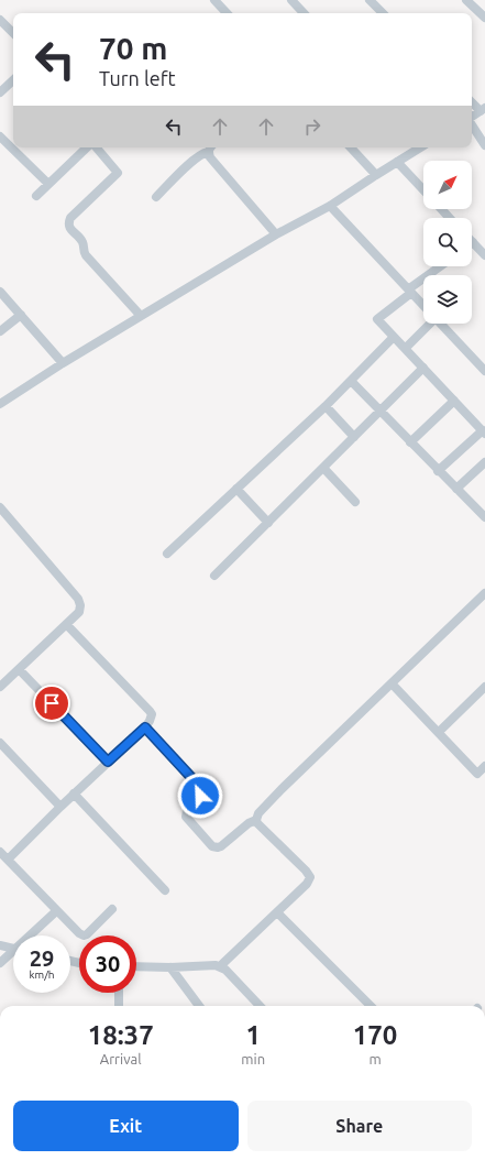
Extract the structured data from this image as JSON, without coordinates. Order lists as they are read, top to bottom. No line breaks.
{"north":"top right","page":{"turn":["70 m","Turn left"],"speed":"29 km/h","limit":"30","eta":["18:37","Arrival","1","min","170","m"],"buttons":["Exit","Share"]}}
